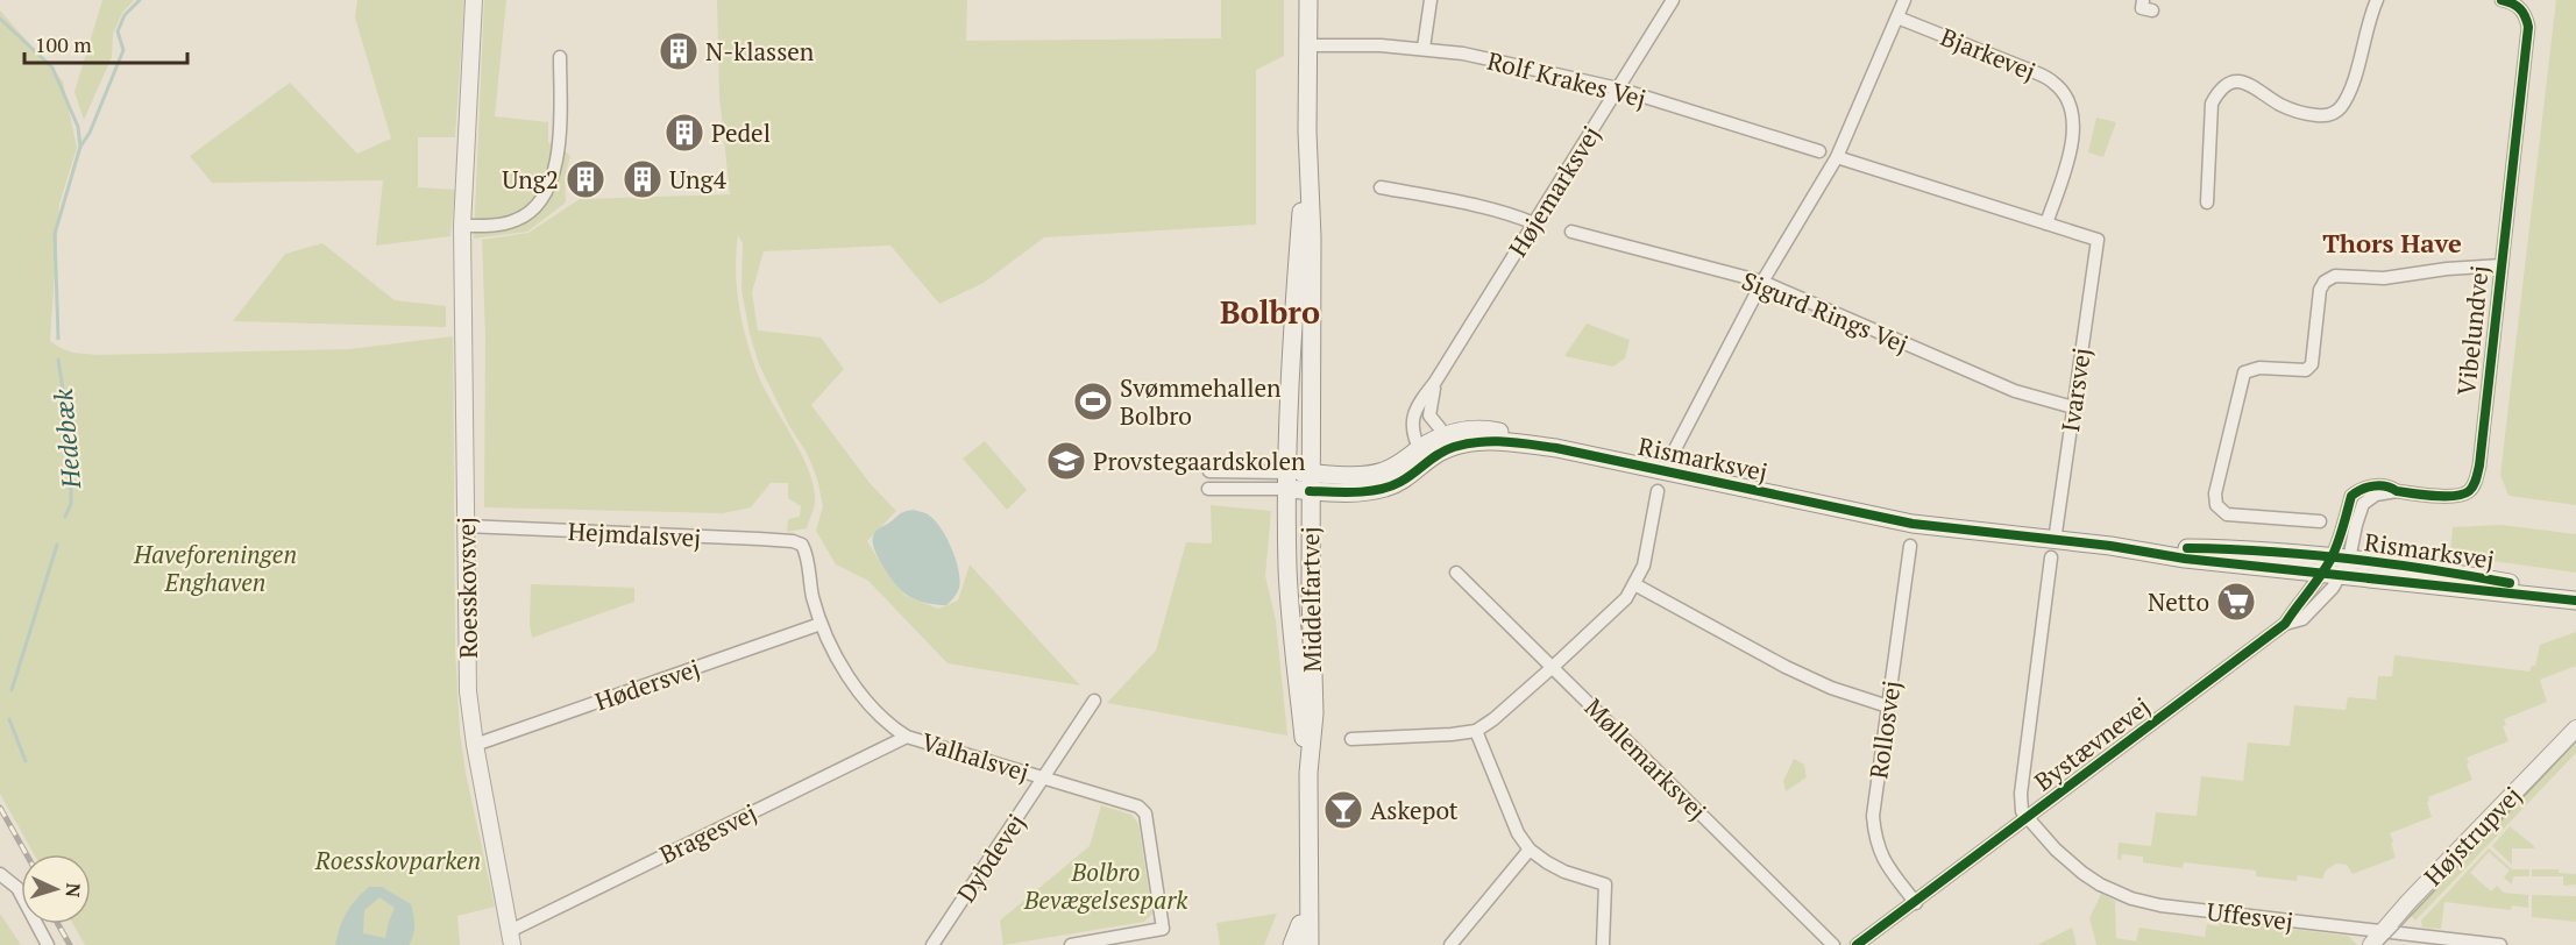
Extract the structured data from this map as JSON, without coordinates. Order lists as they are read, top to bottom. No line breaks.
{"streets":{"main road":["Rismarksvej","Middelfartvej"],"street":["Bjarkevej","Rolf Krakes Vej","Højemarksvej","Sigurd Rings Vej","Vibelundvej","Ivarsvej","Hejmdalsvej","Roesskovsvej","Hødersvej","Rollosvej","Bystævnevej","Valhalsvej","Møllemarksvej","Bragesvej","Højstrupvej","Dybdevej","Uffesvej"]},"crossings":[["Bjarkevej","Ivarsvej"],["Rolf Krakes Vej","Højemarksvej"],["Rolf Krakes Vej","Middelfartvej"],["Højemarksvej","Rismarksvej"],["Sigurd Rings Vej","Ivarsvej"],["Vibelundvej","Rismarksvej"],["Vibelundvej","Bystævnevej"],["Ivarsvej","Rismarksvej"],["Ivarsvej","Bystævnevej"],["Rismarksvej","Middelfartvej"],["Rismarksvej","Bystævnevej"],["Hejmdalsvej","Roesskovsvej"],["Hejmdalsvej","Valhalsvej"],["Roesskovsvej","Hødersvej"],["Roesskovsvej","Bragesvej"],["Hødersvej","Valhalsvej"],["Rollosvej","Bystævnevej"],["Bystævnevej","Uffesvej"],["Valhalsvej","Bragesvej"],["Valhalsvej","Dybdevej"],["Højstrupvej","Uffesvej"]],"districts":["Thors Have","Bolbro"],"water":["Hedebæk"],"parks":["Haveforeningen Enghaven","Roesskovparken","Bolbro Bevægelsespark"],"places":{"building":["N-klassen","Pedel","Ung2","Ung4"],"sports":["Svømmehallen Bolbro"],"school or university":["Provstegaardskolen"],"supermarket":["Netto"],"bar":["Askepot"]},"scale_bar":"100 m","north":"right"}
